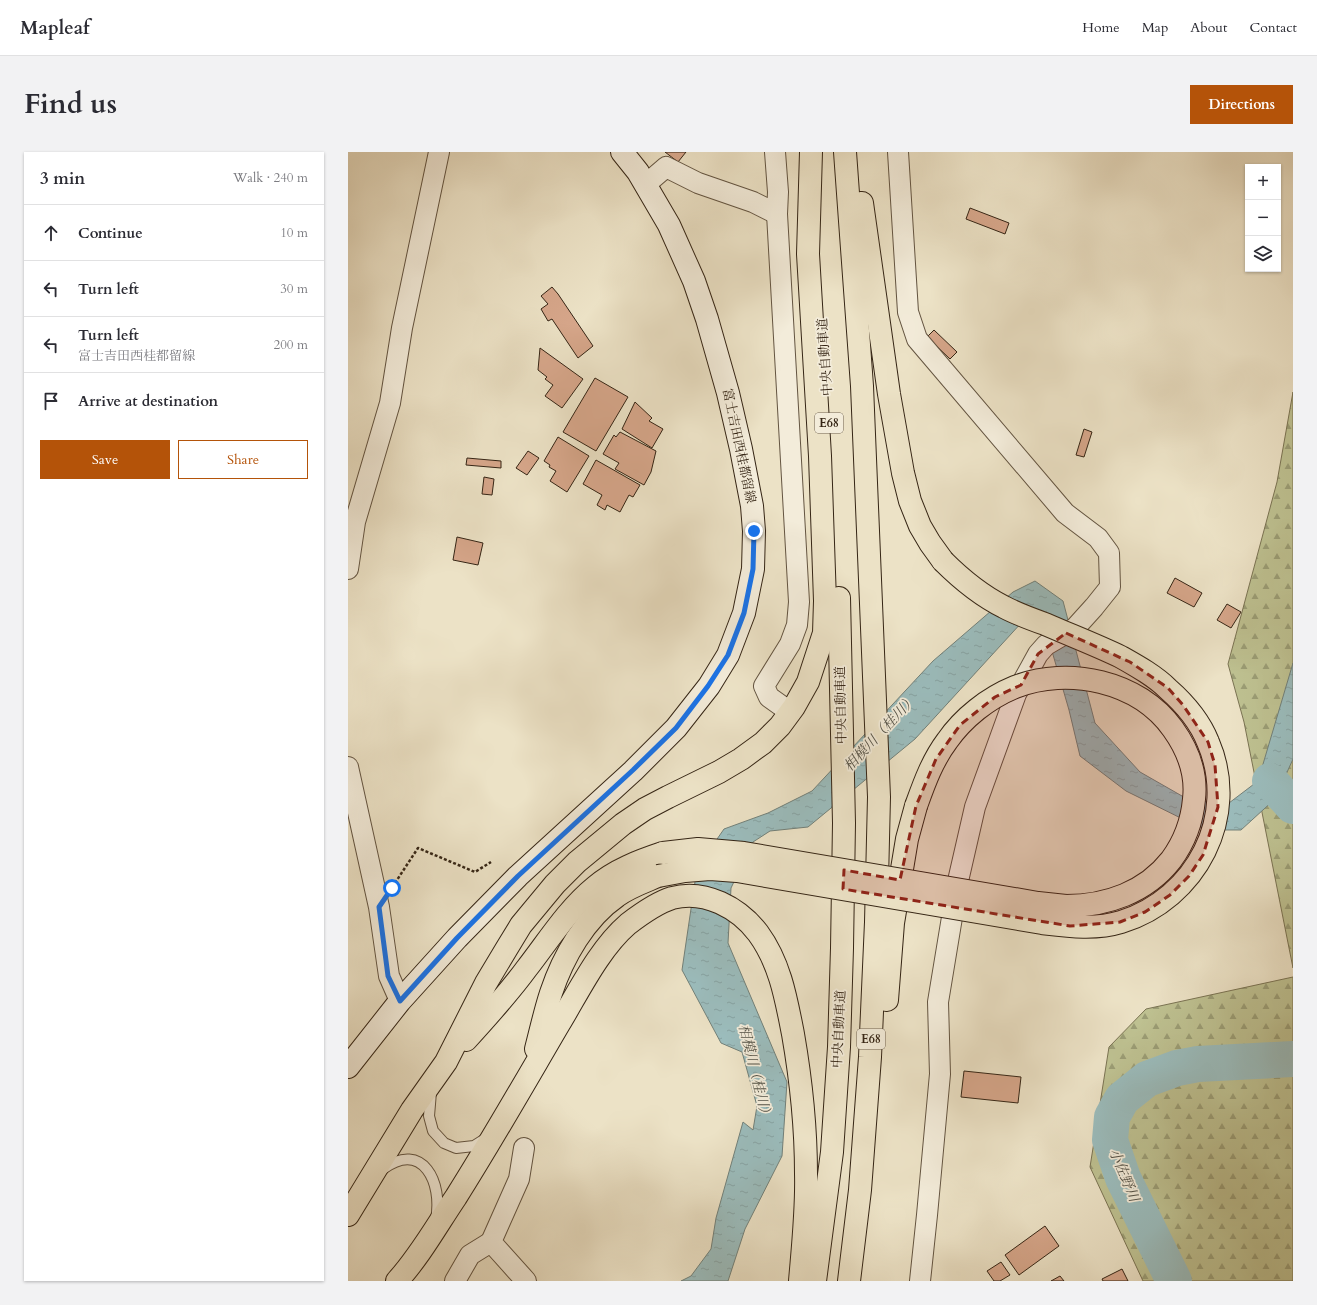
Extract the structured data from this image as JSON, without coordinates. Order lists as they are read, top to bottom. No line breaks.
{"streets":{"highway":["中央自動車道","E68"],"main road":["富士吉田西桂都留線"]},"water":["相模川（桂川）","小佐野川"],"page":{"header":"Mapleaf","nav":["Home","Map","About","Contact"],"title":"Find us","buttons":["Directions",["Save","Share"]],"heading":["3 min","Walk · 240 m"],"map_buttons":["+","−"],"list":[["Continue","10 m"],["Turn left","30 m"],["Turn left","富士吉田西桂都留線","200 m"],"Arrive at destination"]}}
